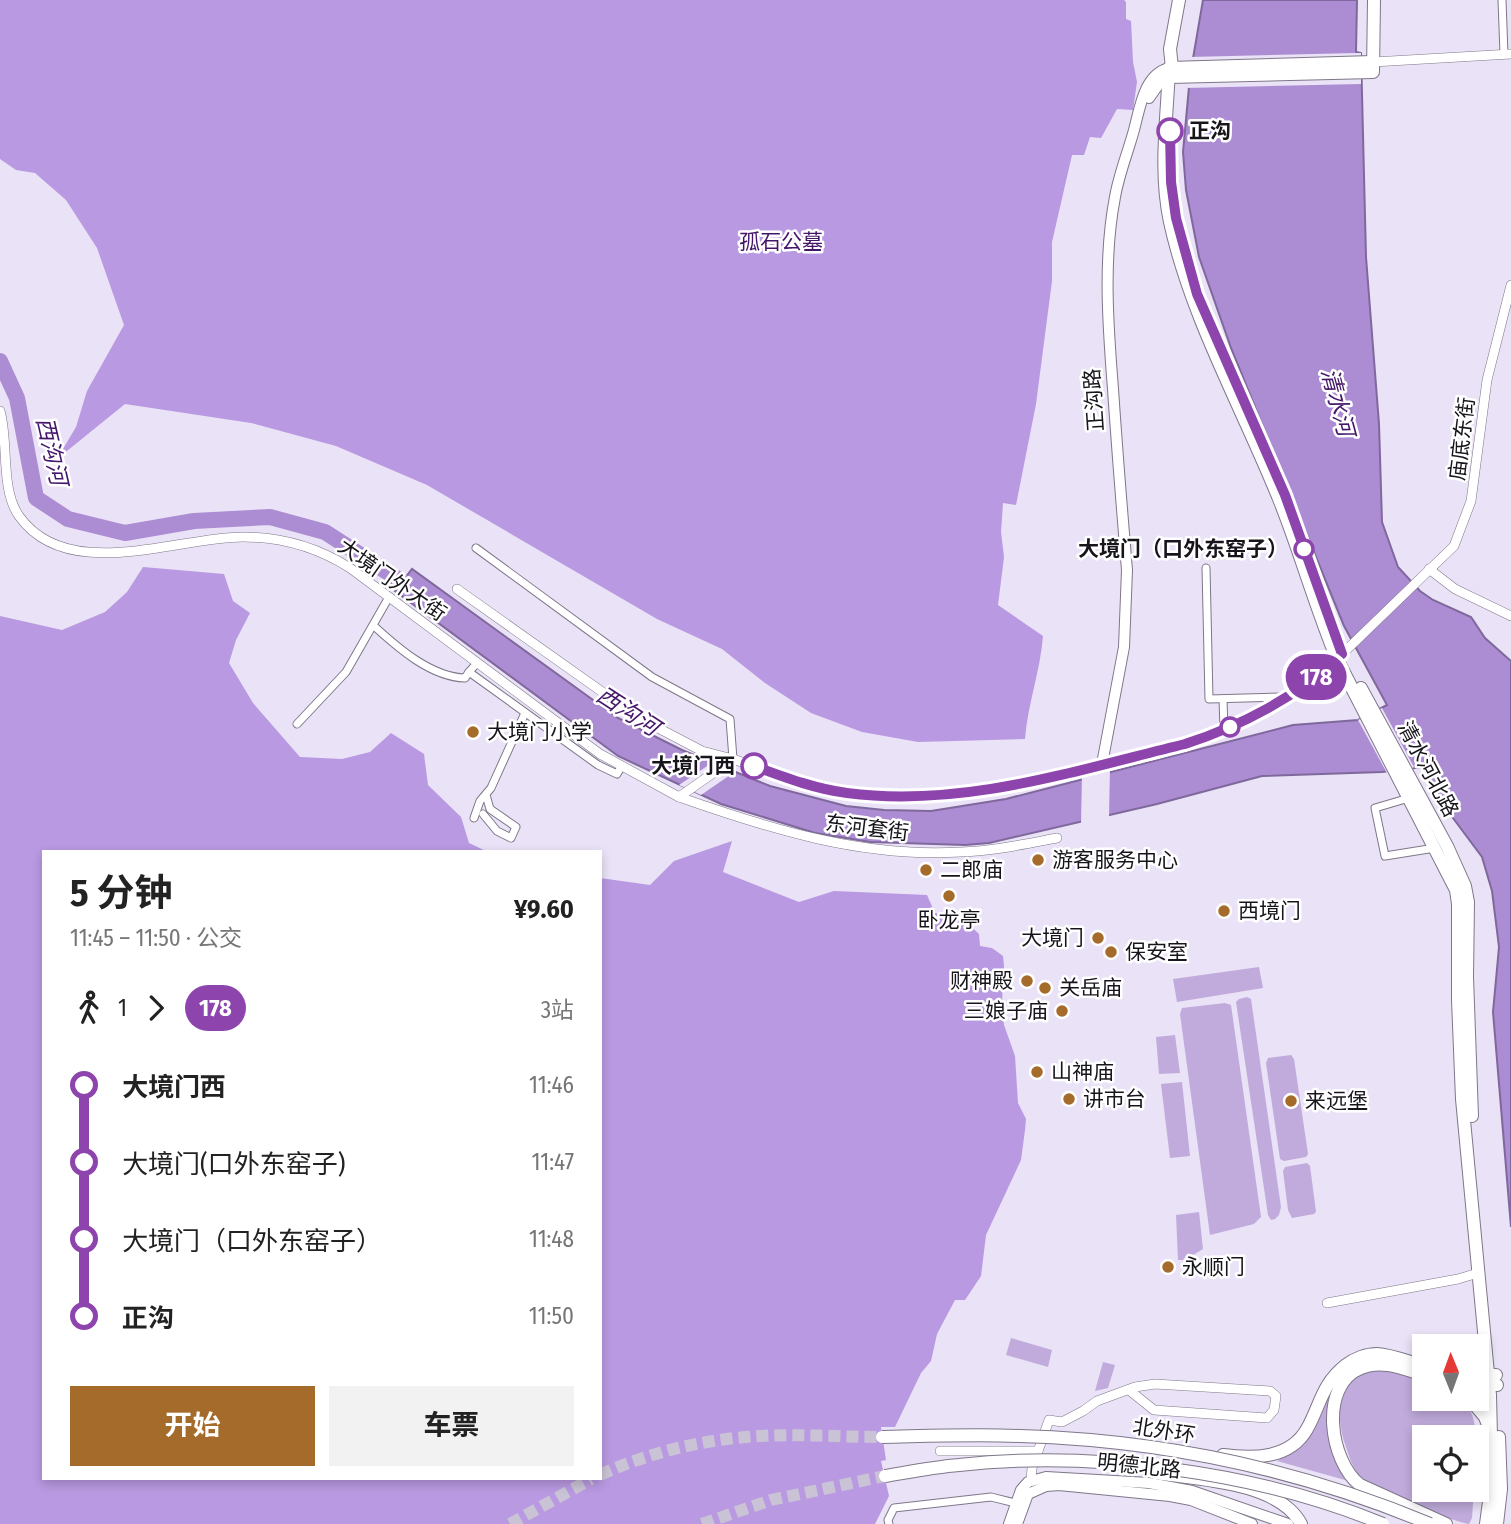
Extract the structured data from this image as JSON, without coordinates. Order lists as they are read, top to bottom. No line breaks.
{"streets":{"main road":["正沟路","清水河北路","北外环","明德北路"],"street":["庙底东街","大境门外大街","东河套街"]},"crossings":[["正沟路","庙底东街"],["正沟路","清水河北路"],["庙底东街","清水河北路"],["大境门外大街","东河套街"]],"water":["清水河","西沟河"],"parks":["孤石公墓"],"places":["正沟","大境门（口外东窑子）","大境门小学","大境门西","游客服务中心","二郎庙","卧龙亭","西境门","大境门","保安室","财神殿","关岳庙","三娘子庙","山神庙","讲市台","来远堡","永顺门"],"lines":["bus line 178"],"north":"top","page":{"on_map":"178","heading":["5 分钟","11:45 – 11:50 · 公交","¥9.60"],"legs":["1","178","3站"],"list":[{"name":"大境门西","value":"11:46"},{"name":"大境门(口外东窑子)","value":"11:47"},{"name":"大境门（口外东窑子）","value":"11:48"},{"name":"正沟","value":"11:50"}],"buttons":["开始","车票"]}}
